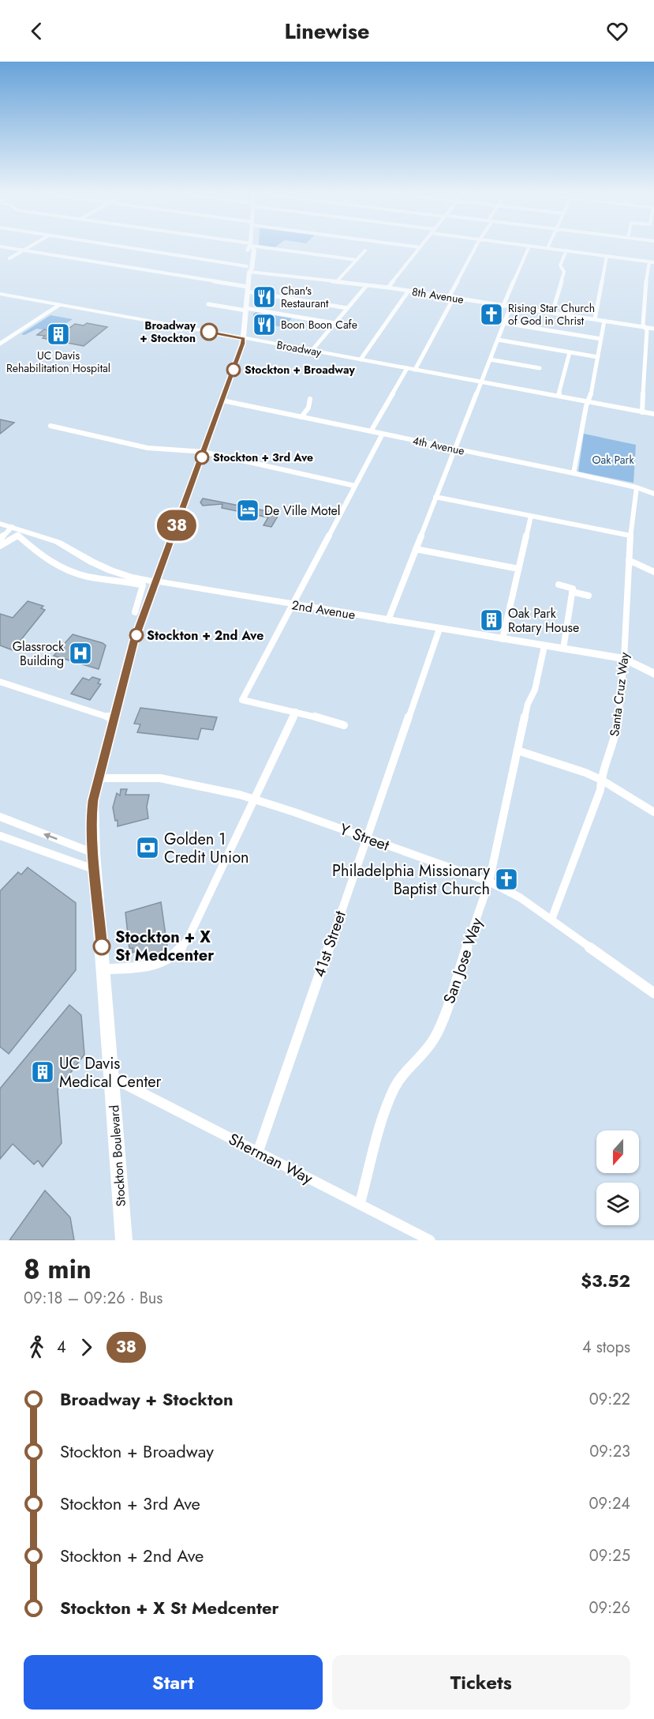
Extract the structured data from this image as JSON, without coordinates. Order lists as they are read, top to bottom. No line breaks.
{"streets":{"main road":["Broadway","2nd Avenue","Stockton Boulevard"],"street":["8th Avenue","4th Avenue","Santa Cruz Way","Y Street","41st Street","San Jose Way","Sherman Way"]},"crossings":[["8th Avenue","Stockton Boulevard"],["Broadway","Stockton Boulevard"],["4th Avenue","Santa Cruz Way"],["4th Avenue","Stockton Boulevard"],["2nd Avenue","Santa Cruz Way"],["2nd Avenue","41st Street"],["2nd Avenue","San Jose Way"],["2nd Avenue","Stockton Boulevard"],["Santa Cruz Way","Y Street"],["Y Street","41st Street"],["Y Street","San Jose Way"],["Y Street","Stockton Boulevard"],["41st Street","Sherman Way"],["San Jose Way","Sherman Way"],["Stockton Boulevard","Sherman Way"]],"parks":["Oak Park"],"places":{"restaurant":["Chan's Restaurant","Boon Boon Cafe"],"church":["Rising Star Church of God in Christ","Philadelphia Missionary Baptist Church"],"other":["Broadway + Stockton","Stockton + Broadway","Stockton + 3rd Ave","Stockton + 2nd Ave","Stockton + X St Medcenter"],"building":["UC Davis Rehabilitation Hospital","Oak Park Rotary House","UC Davis Medical Center"],"hotel":["De Ville Motel"],"hospital":["Glassrock Building"],"bank":["Golden 1 Credit Union"]},"lines":["bus line 38"],"north":"bottom","page":{"header":"Linewise","on_map":"38","heading":["8 min","09:18 – 09:26 · Bus","$3.52"],"legs":["4","38","4 stops"],"list":[{"name":"Broadway + Stockton","value":"09:22"},{"name":"Stockton + Broadway","value":"09:23"},{"name":"Stockton + 3rd Ave","value":"09:24"},{"name":"Stockton + 2nd Ave","value":"09:25"},{"name":"Stockton + X St Medcenter","value":"09:26"}],"buttons":["Start","Tickets"]}}
